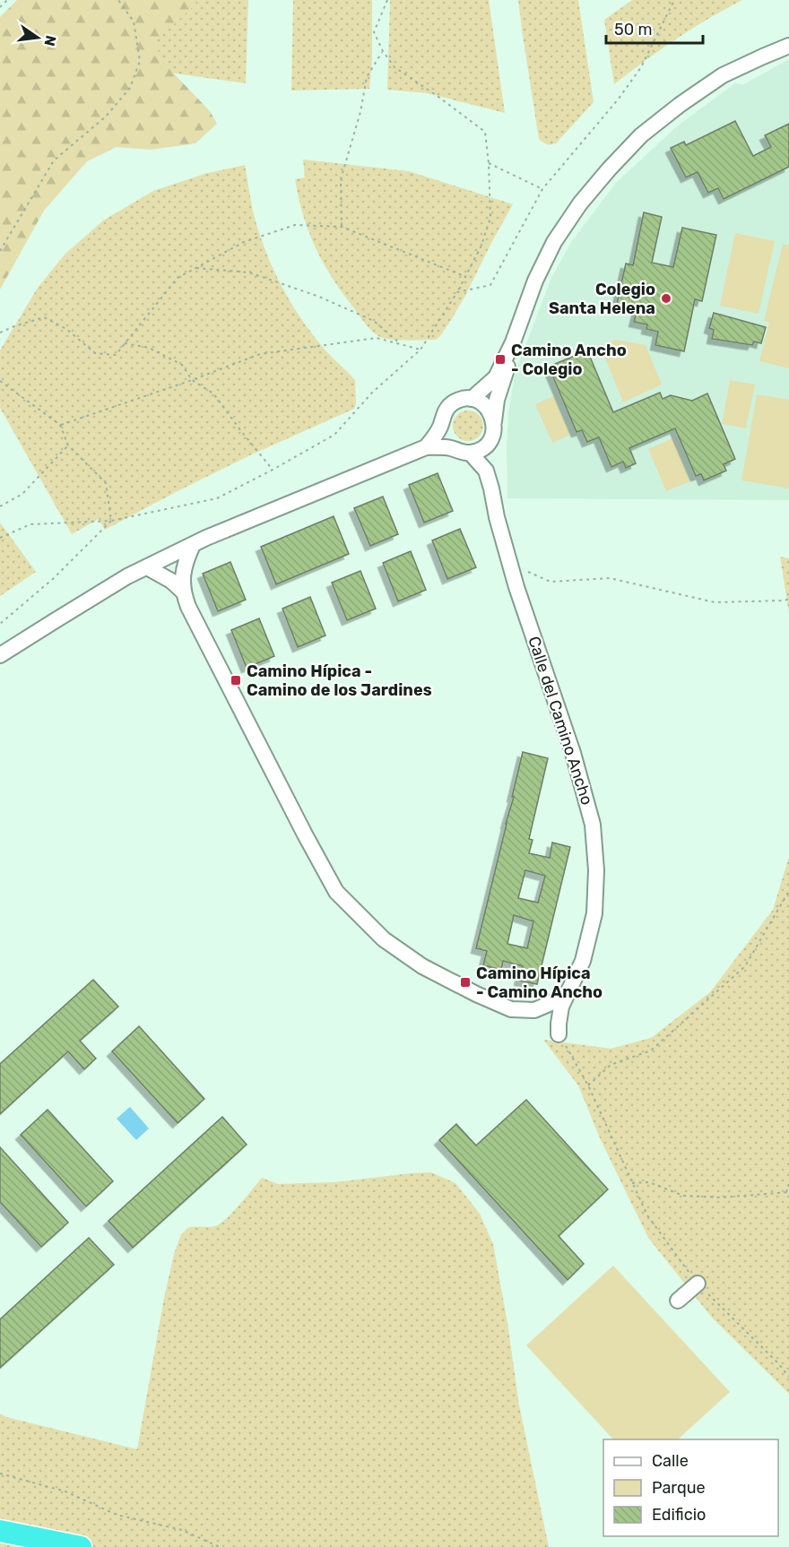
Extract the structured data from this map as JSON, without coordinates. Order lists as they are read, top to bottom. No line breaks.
{"streets":{"street":["Calle del Camino Ancho"]},"places":{"other":["Colegio Santa Helena"],"transit":["Camino Ancho - Colegio","Camino Hípica - Camino de los Jardines","Camino Hípica - Camino Ancho"]},"legend":["Calle","Parque","Edificio"],"scale_bar":"50 m","north":"right"}
